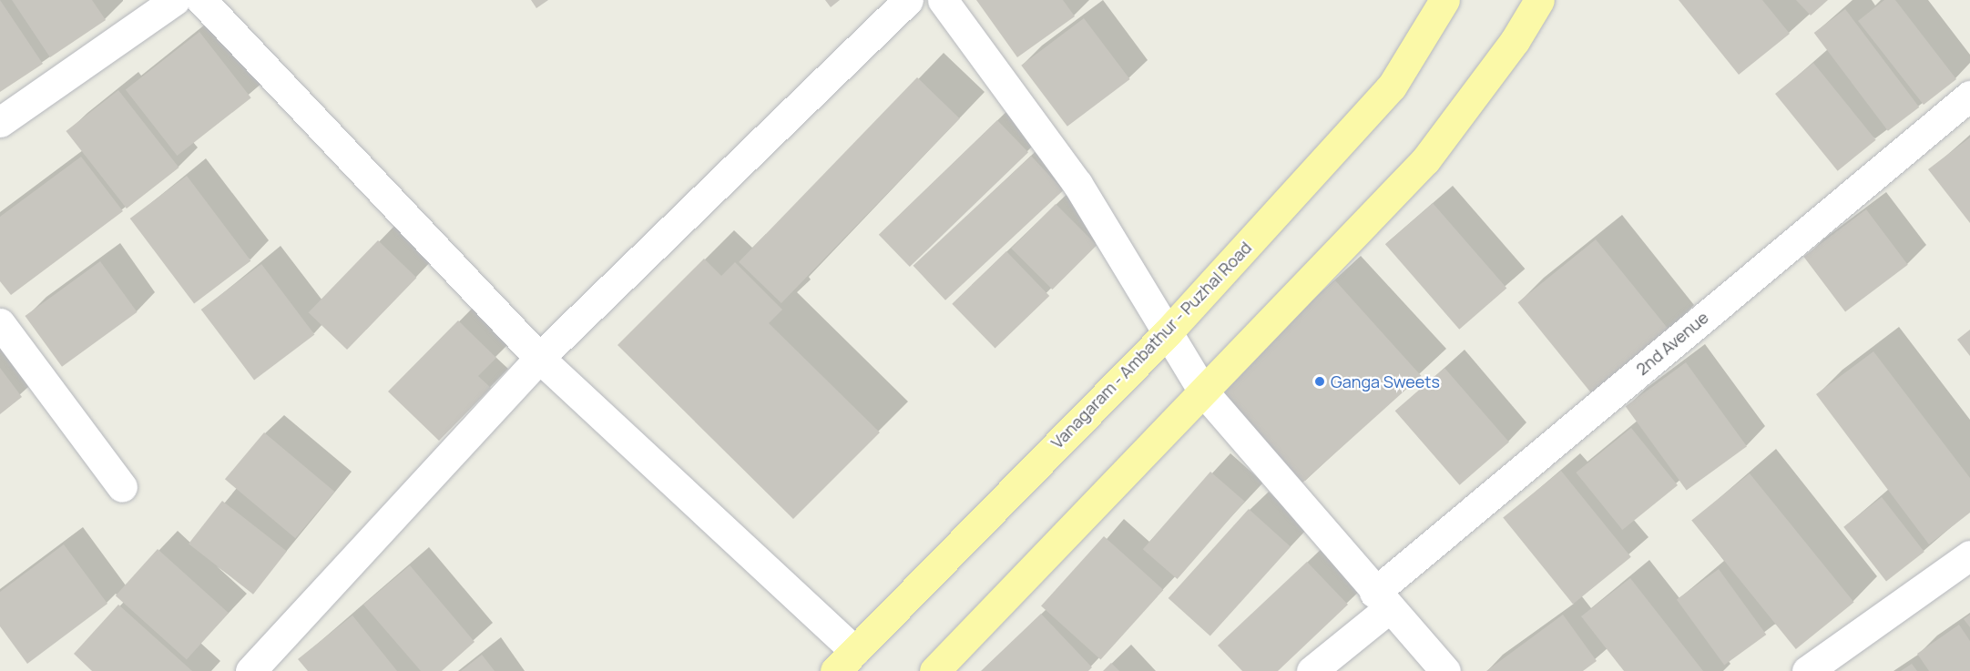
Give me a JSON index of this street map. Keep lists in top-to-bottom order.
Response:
{
  "streets": {
    "main road": ["Vanagaram - Ambathur - Puzhal Road"],
    "street": ["2nd Avenue"]
  },
  "places": ["Ganga Sweets"]
}
